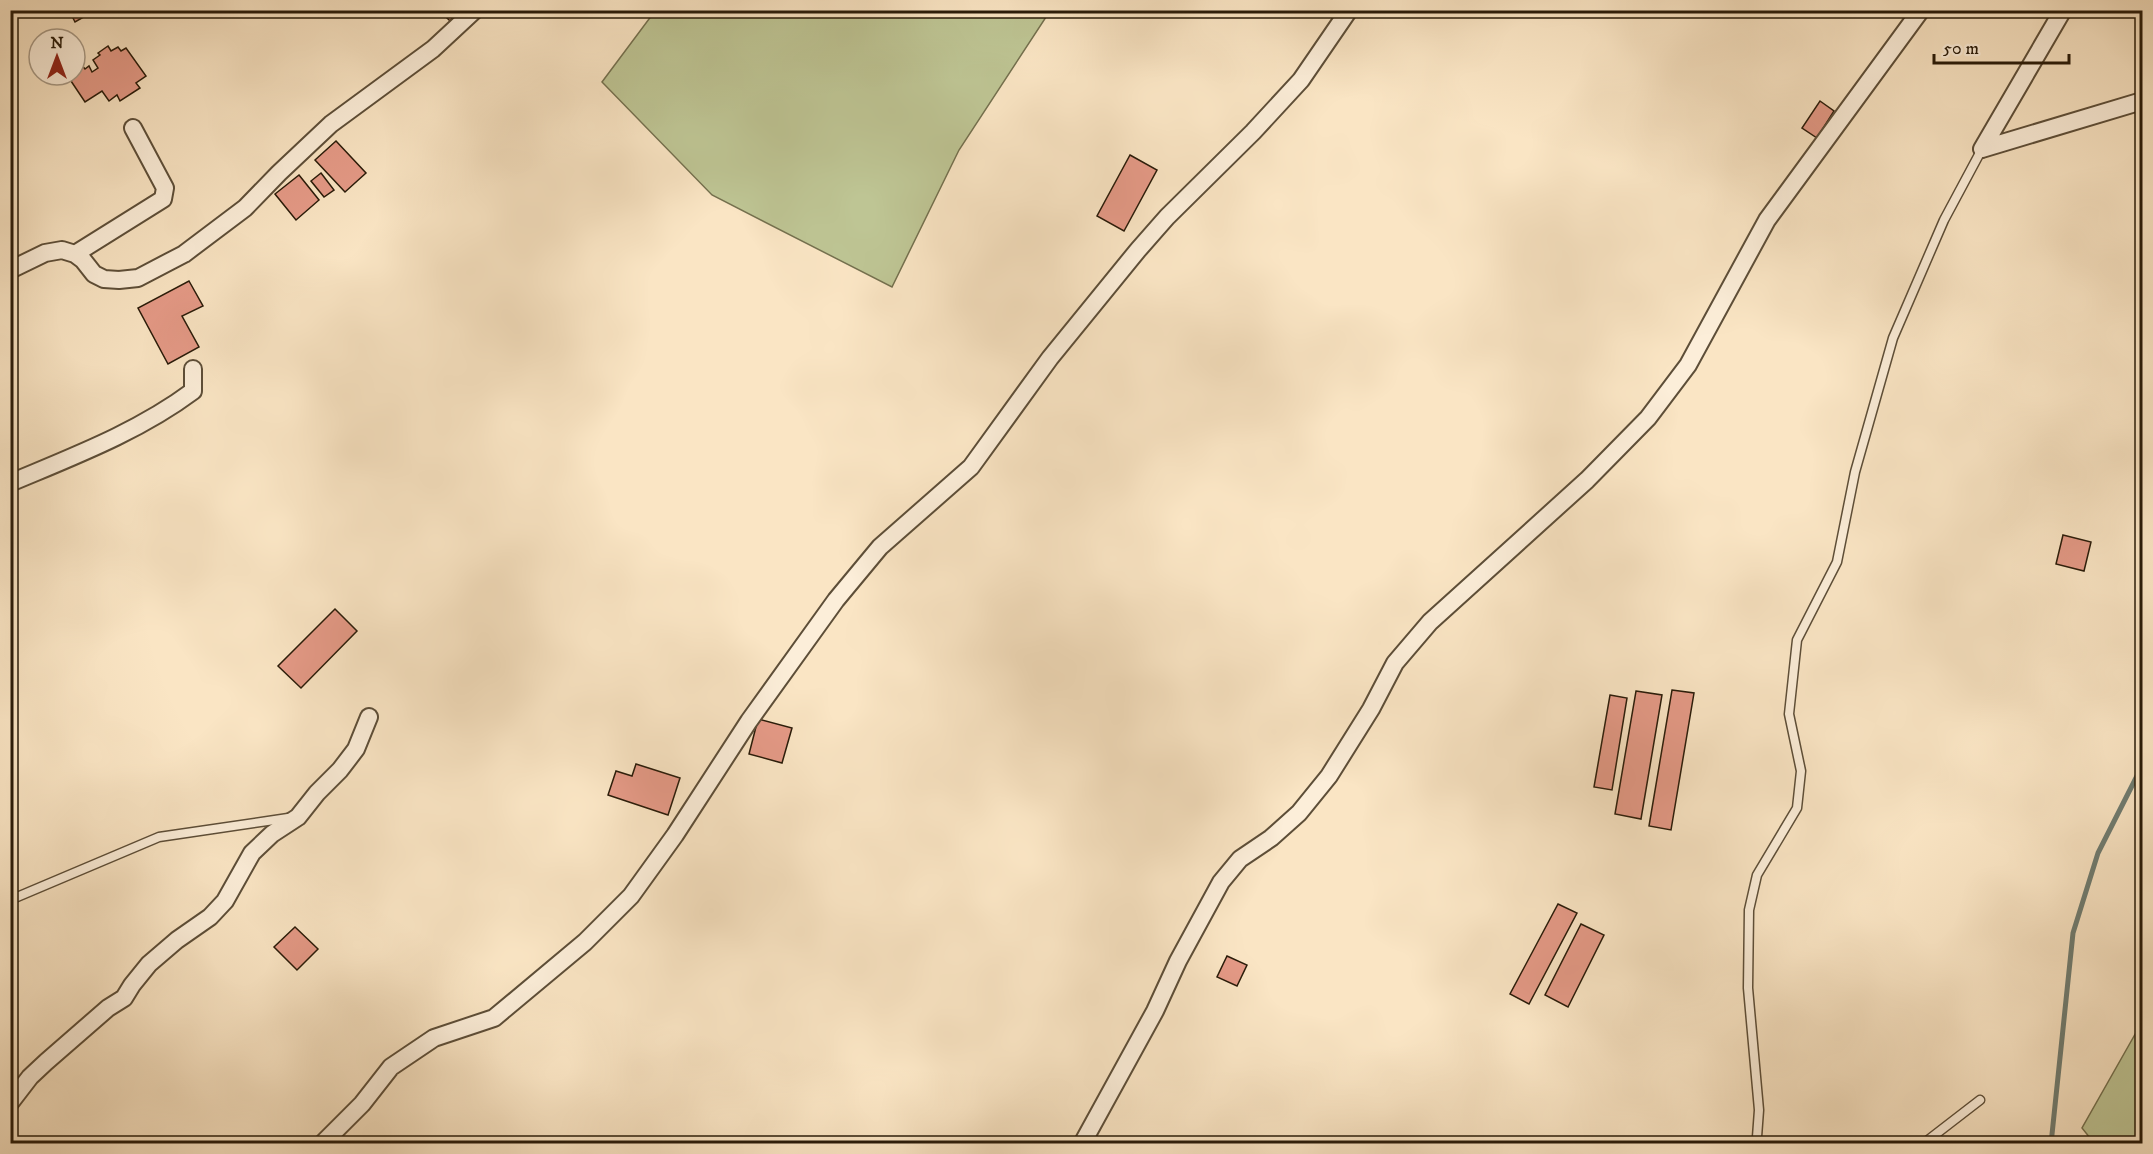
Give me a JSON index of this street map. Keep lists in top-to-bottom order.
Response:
{
  "scale_bar": "50 m",
  "north": "top"
}
